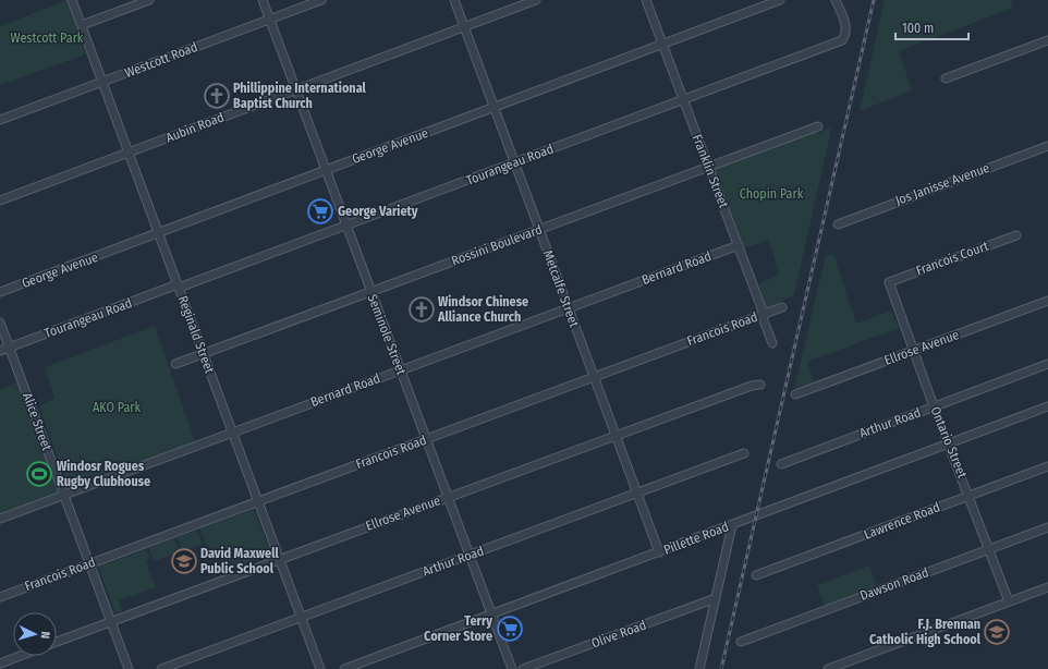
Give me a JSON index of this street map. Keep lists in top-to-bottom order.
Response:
{
  "streets": {
    "street": [
      "Westcott Road",
      "Aubin Road",
      "George Avenue",
      "Tourangeau Road",
      "Franklin Street",
      "Jos Janisse Avenue",
      "Rossini Boulevard",
      "Francois Court",
      "Bernard Road",
      "Metcalfe Street",
      "Francois Road",
      "Reginald Street",
      "Seminole Street",
      "Ellrose Avenue",
      "Alice Street",
      "Arthur Road",
      "Ontario Street",
      "Lawrence Road",
      "Pillette Road",
      "Dawson Road",
      "Olive Road"
    ]
  },
  "crossings": [
    ["Westcott Road", "Reginald Street"],
    ["Westcott Road", "Seminole Street"],
    ["Aubin Road", "Metcalfe Street"],
    ["Aubin Road", "Reginald Street"],
    ["Aubin Road", "Seminole Street"],
    ["George Avenue", "Franklin Street"],
    ["George Avenue", "Metcalfe Street"],
    ["George Avenue", "Reginald Street"],
    ["George Avenue", "Seminole Street"],
    ["Tourangeau Road", "Franklin Street"],
    ["Tourangeau Road", "Metcalfe Street"],
    ["Tourangeau Road", "Reginald Street"],
    ["Tourangeau Road", "Seminole Street"],
    ["Tourangeau Road", "Alice Street"],
    ["Franklin Street", "Rossini Boulevard"],
    ["Franklin Street", "Bernard Road"],
    ["Franklin Street", "Francois Road"],
    ["Rossini Boulevard", "Metcalfe Street"],
    ["Rossini Boulevard", "Reginald Street"],
    ["Rossini Boulevard", "Seminole Street"],
    ["Francois Court", "Ontario Street"],
    ["Bernard Road", "Metcalfe Street"],
    ["Bernard Road", "Reginald Street"],
    ["Bernard Road", "Seminole Street"],
    ["Bernard Road", "Alice Street"],
    ["Metcalfe Street", "Francois Road"],
    ["Metcalfe Street", "Ellrose Avenue"],
    ["Metcalfe Street", "Arthur Road"],
    ["Metcalfe Street", "Pillette Road"],
    ["Francois Road", "Reginald Street"],
    ["Francois Road", "Seminole Street"],
    ["Francois Road", "Alice Street"],
    ["Reginald Street", "Ellrose Avenue"],
    ["Reginald Street", "Arthur Road"],
    ["Seminole Street", "Ellrose Avenue"],
    ["Seminole Street", "Arthur Road"],
    ["Seminole Street", "Pillette Road"],
    ["Ellrose Avenue", "Alice Street"],
    ["Ellrose Avenue", "Ontario Street"],
    ["Arthur Road", "Ontario Street"],
    ["Ontario Street", "Lawrence Road"],
    ["Ontario Street", "Pillette Road"],
    ["Ontario Street", "Dawson Road"]
  ],
  "parks": ["Westcott Park", "Chopin Park", "AKO Park"],
  "places": {
    "church": ["Phillippine International Baptist Church", "Windsor Chinese Alliance Church"],
    "supermarket": ["George Variety", "Terry Corner Store"],
    "sports": ["Windosr Rogues Rugby Clubhouse"],
    "school or university": ["David Maxwell Public School", "F.J. Brennan Catholic High School"]
  },
  "scale_bar": "100 m",
  "north": "right"
}
